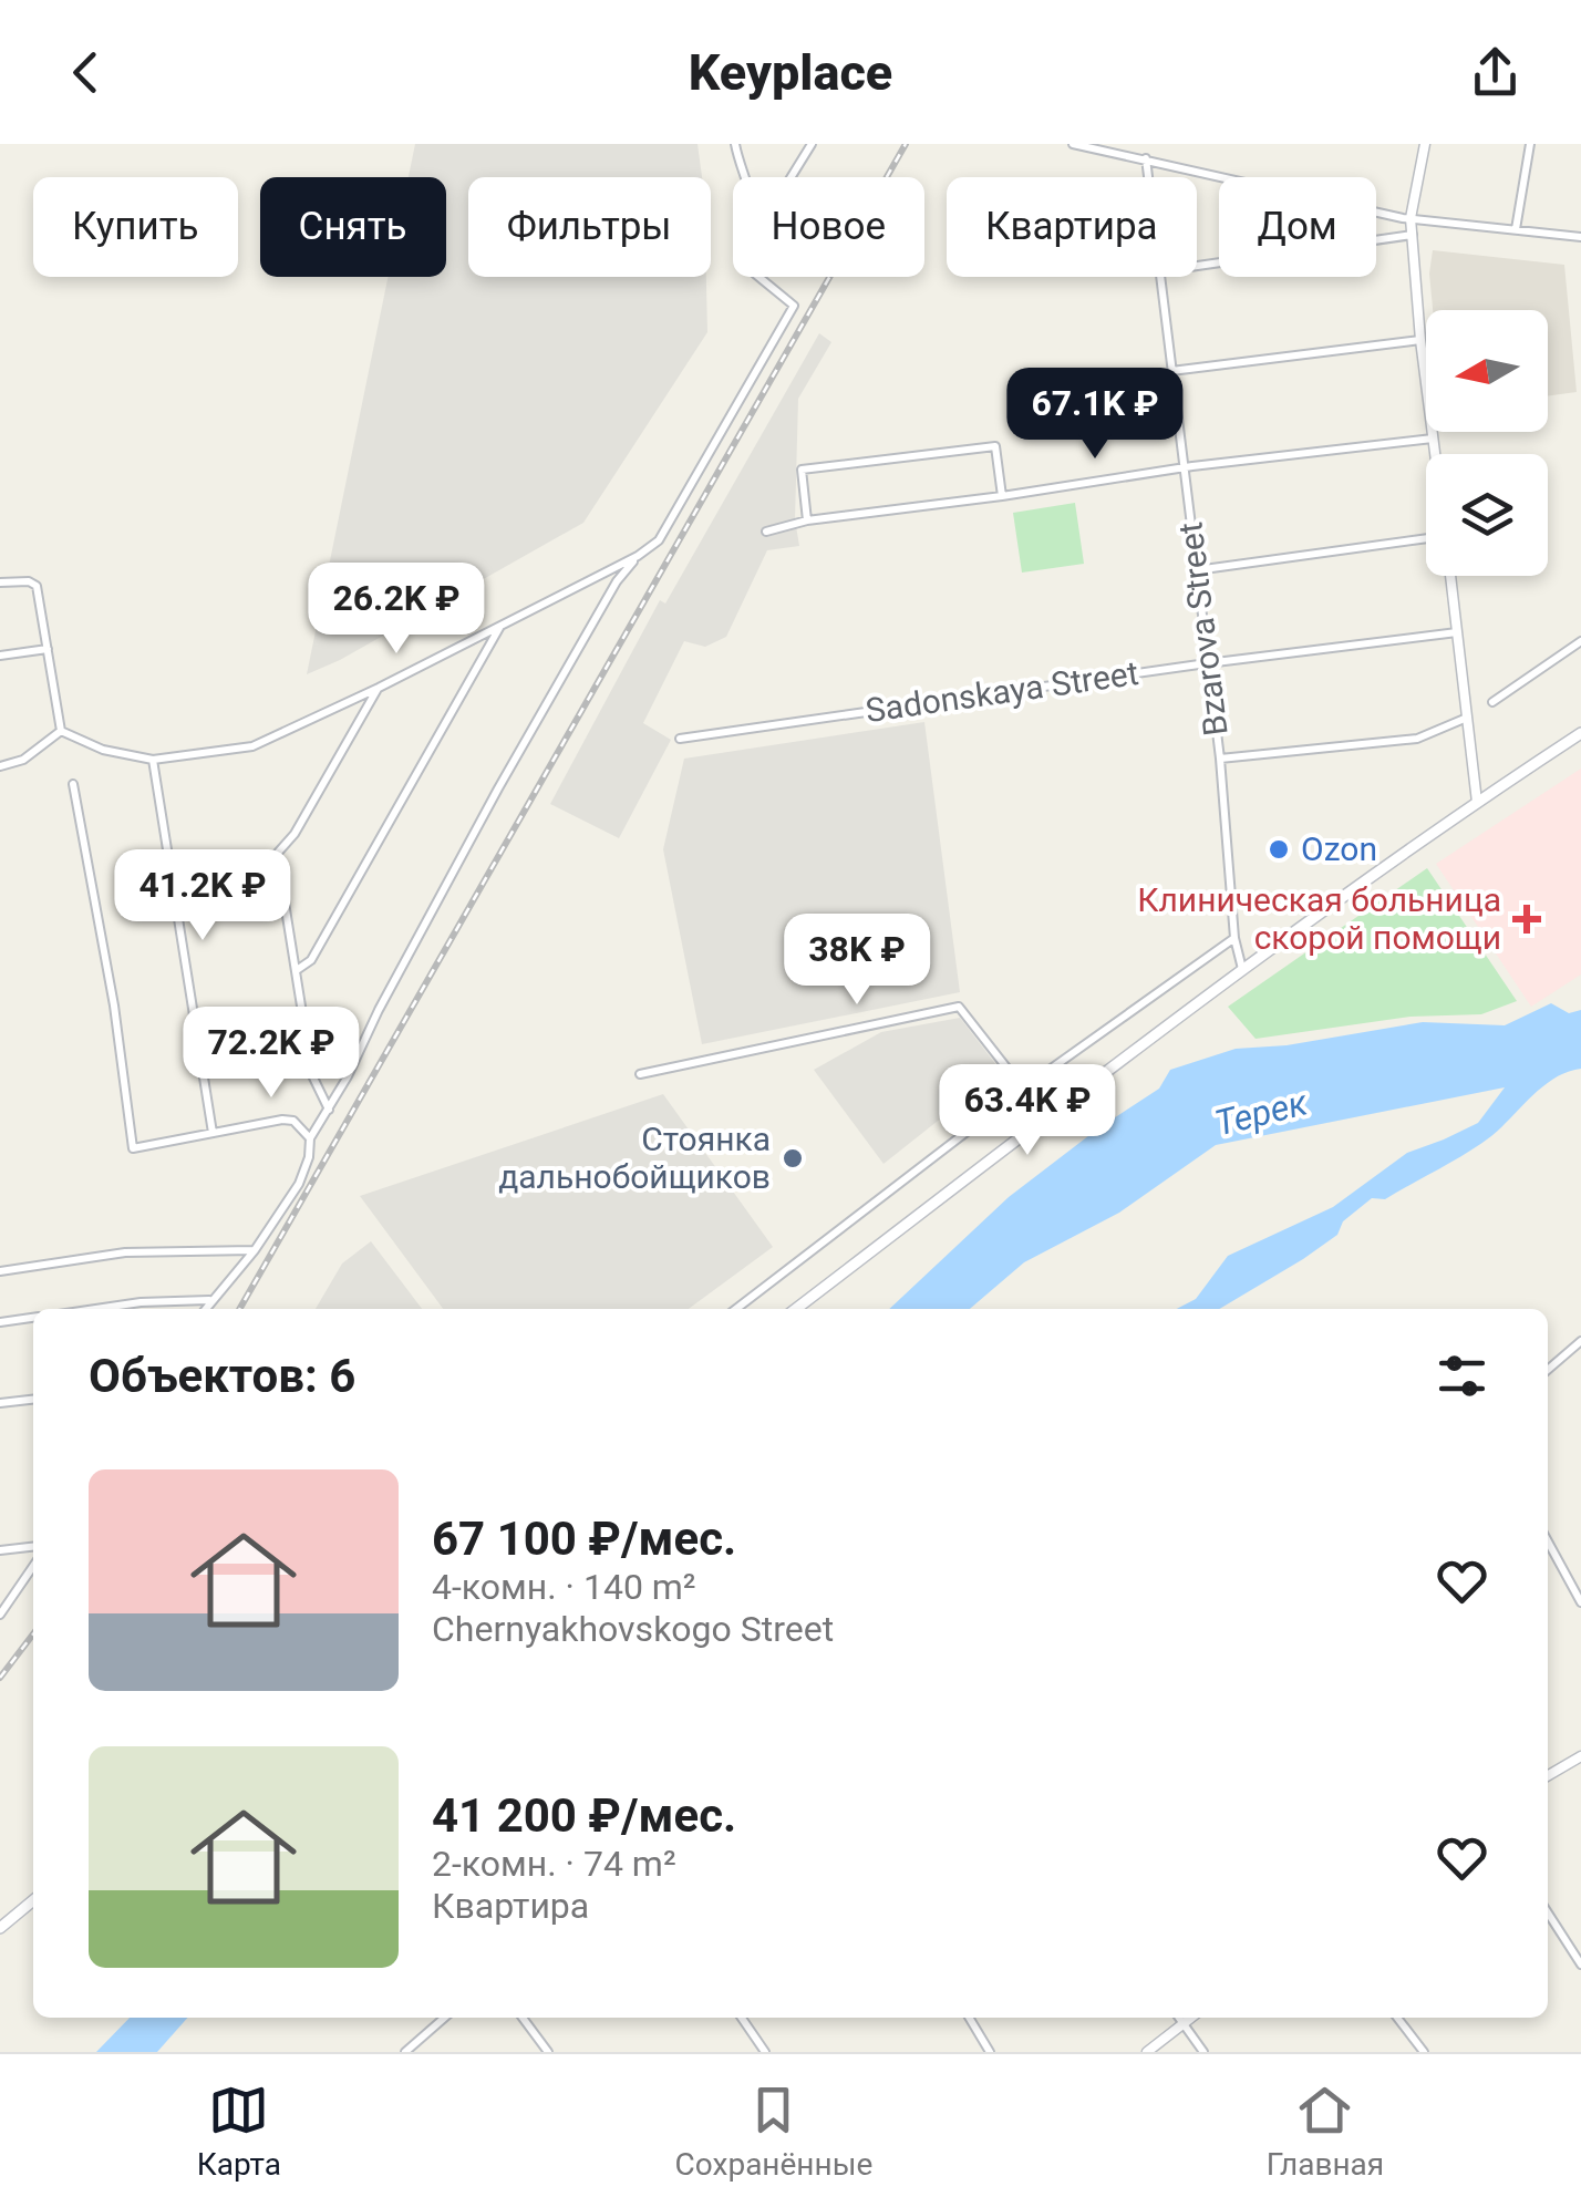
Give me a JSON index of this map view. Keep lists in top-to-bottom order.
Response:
{
  "streets": {
    "street": ["Bzarova Street", "Sadonskaya Street"]
  },
  "crossings": [
    ["Bzarova Street", "Sadonskaya Street"]
  ],
  "water": ["Терек"],
  "places": {
    "other": ["Ozon", "Стоянка дальнобойщиков"],
    "health": ["Клиническая больница скорой помощи"]
  },
  "north": "left",
  "page": {
    "header": "Keyplace",
    "chip": [
      "Купить",
      "Снять",
      "Фильтры",
      "Новое",
      "Квартира",
      "Дом"
    ],
    "price": [
      "67.1K ₽",
      "26.2K ₽",
      "41.2K ₽",
      "38K ₽",
      "72.2K ₽",
      "63.4K ₽"
    ],
    "heading": "Объектов: 6",
    "list": [
      {
        "name": "67 100 ₽/мес.",
        "note": "4-комн. · 140 m² · Chernyakhovskogo Street"
      },
      {
        "name": "41 200 ₽/мес.",
        "note": "2-комн. · 74 m² · Квартира"
      }
    ],
    "tabs": ["Карта", "Сохранённые", "Главная"]
  }
}
